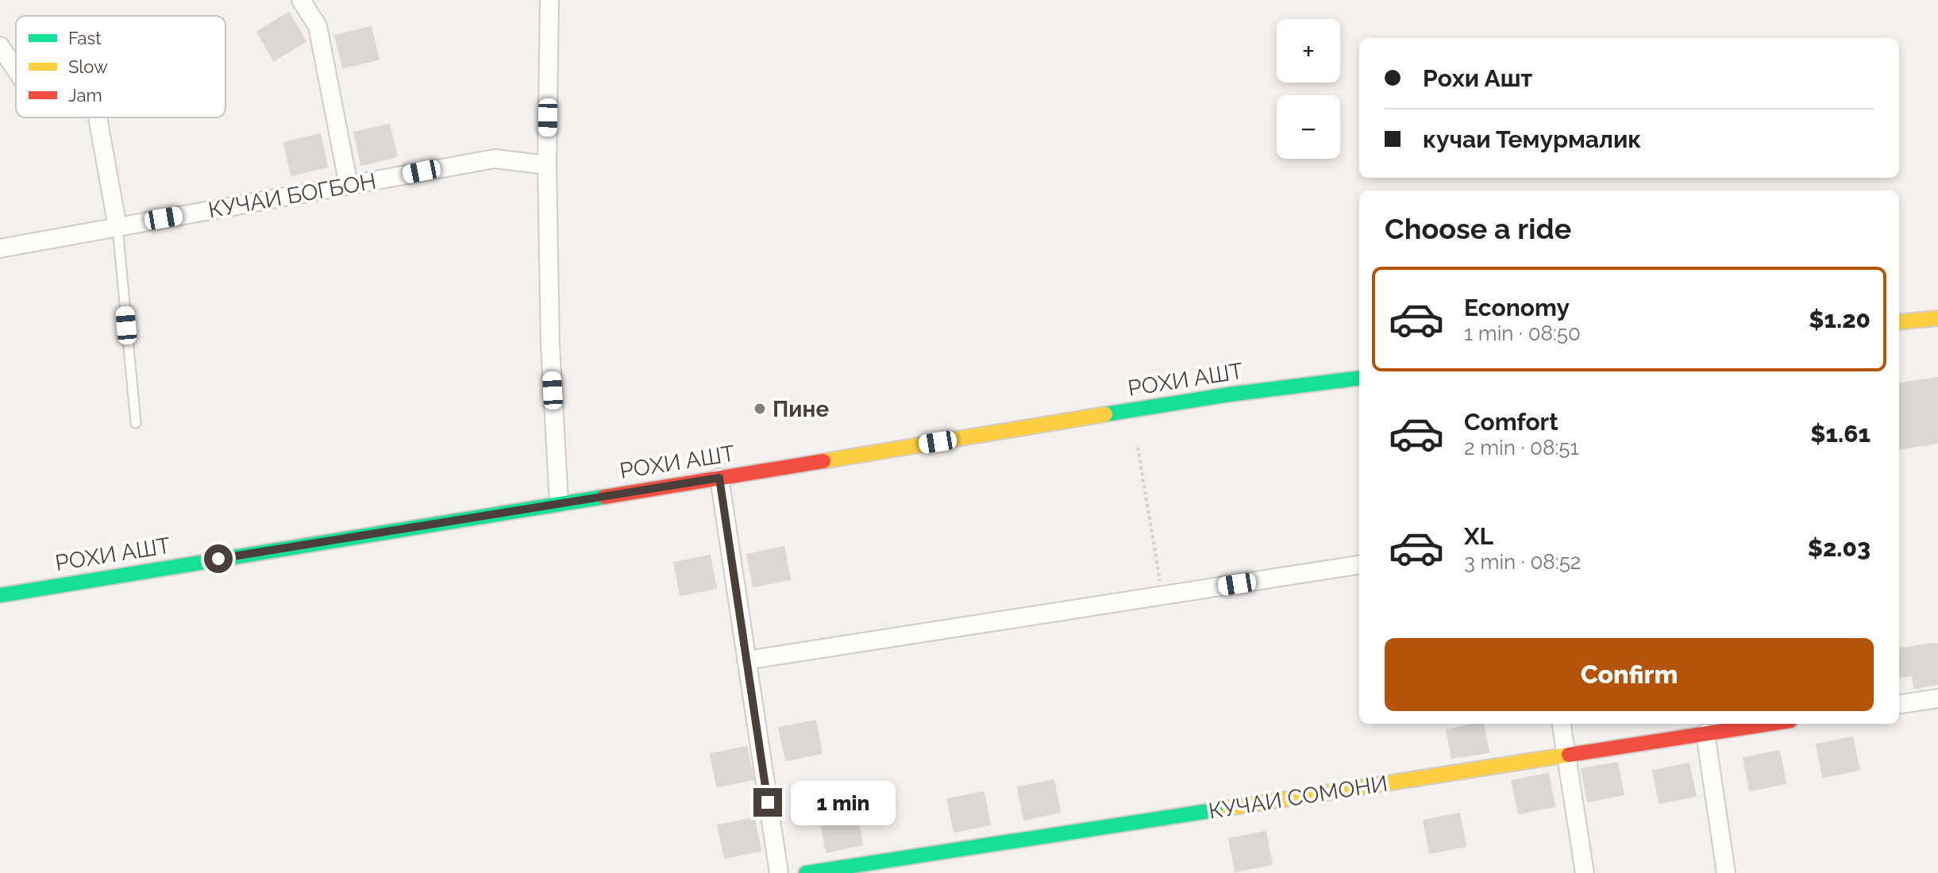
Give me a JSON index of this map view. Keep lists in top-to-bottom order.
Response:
{
  "streets": {
    "main road": ["РОХИ АШТ", "КУЧАИ СОМОНИ"],
    "street": ["КУЧАИ БОГБОН"]
  },
  "places": ["Пине"],
  "legend": ["Fast", "Slow", "Jam"],
  "page": {
    "map_buttons": ["+", "−"],
    "banner": ["Рохи Ашт", "кучаи Темурмалик"],
    "heading": "Choose a ride",
    "list": [
      {
        "name": "Economy",
        "note": "1 min · 08:50",
        "value": "$1.20"
      },
      {
        "name": "Comfort",
        "note": "2 min · 08:51",
        "value": "$1.61"
      },
      {
        "name": "XL",
        "note": "3 min · 08:52",
        "value": "$2.03"
      }
    ],
    "buttons": "Confirm",
    "bubble": "1 min"
  }
}
